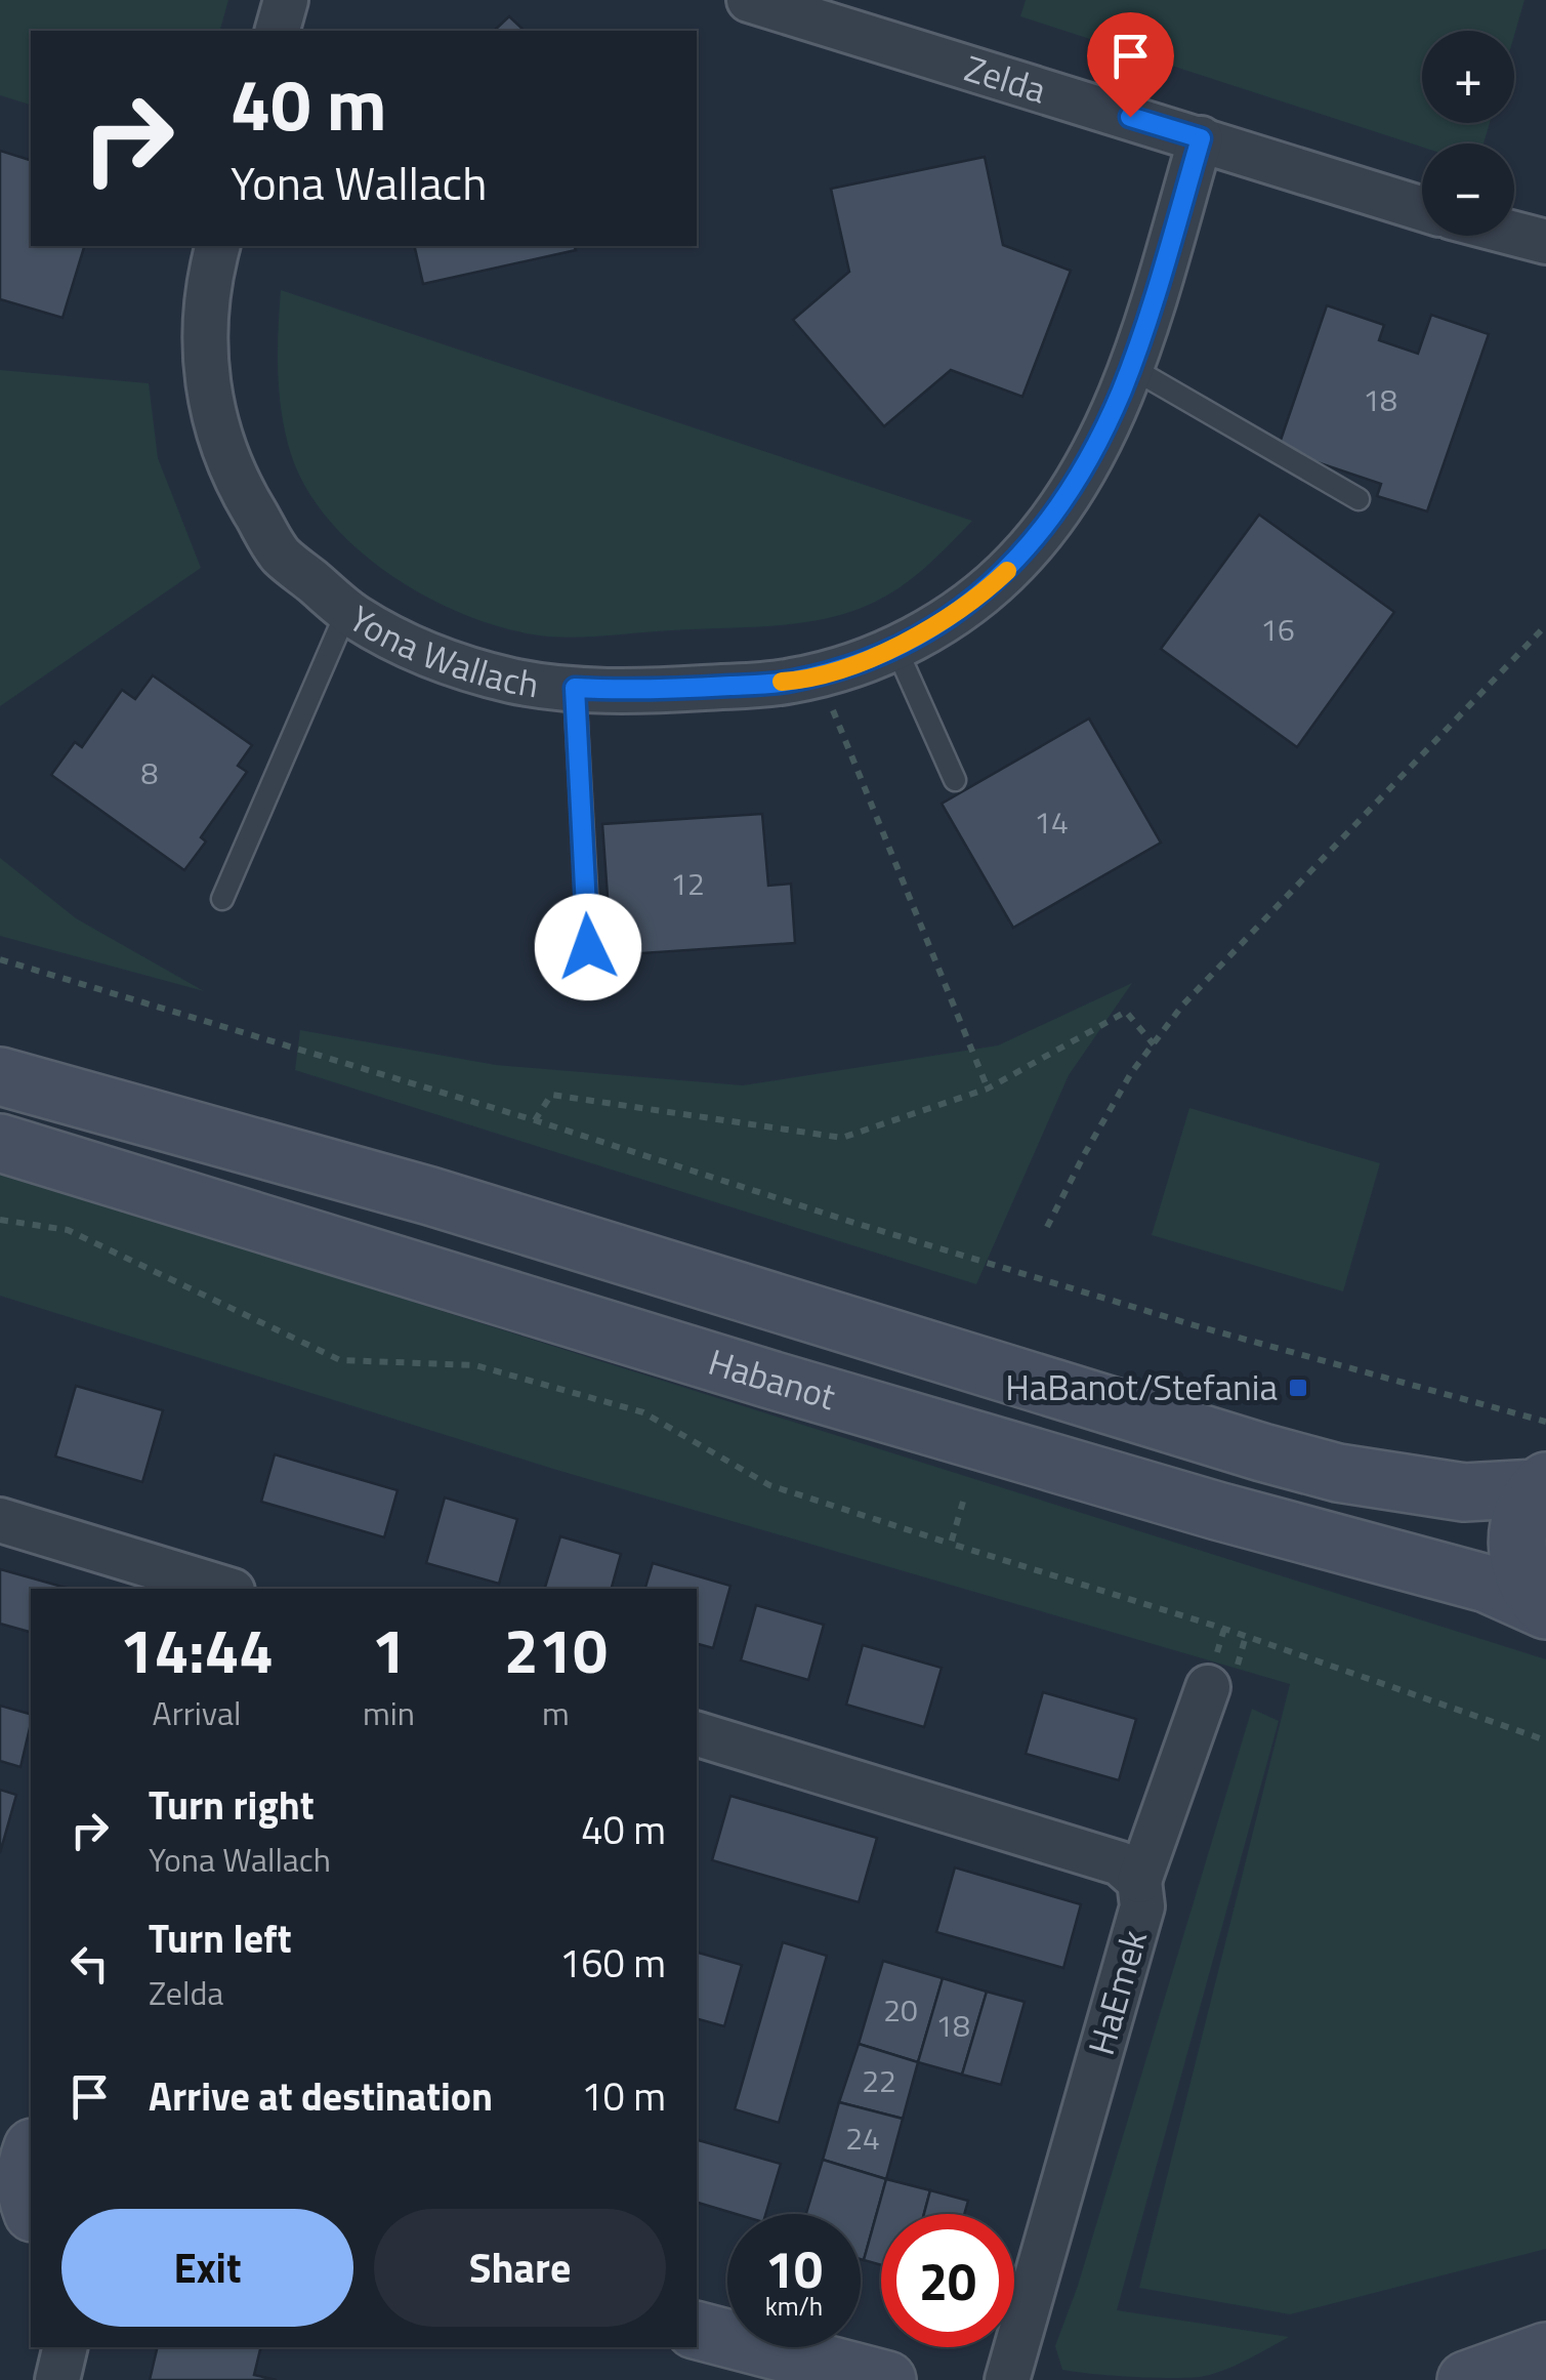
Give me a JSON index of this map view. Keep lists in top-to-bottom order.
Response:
{
  "streets": {
    "street": [
      "Zelda",
      "Yona Wallach",
      "Habanot",
      "HaEmek"
    ]
  },
  "crossings": [
    ["Zelda", "Yona Wallach"]
  ],
  "places": {
    "transit": ["HaBanot/Stefania"]
  },
  "house_numbers": [
    "18",
    "16",
    "8",
    "14",
    "12",
    "20",
    "18",
    "22",
    "24"
  ],
  "page": {
    "map_buttons": ["+", "−"],
    "turn": ["40 m", "Yona Wallach"],
    "eta": [
      "14:44",
      "Arrival",
      "1",
      "min",
      "210",
      "m"
    ],
    "list": [
      {
        "name": "Turn right",
        "note": "Yona Wallach",
        "value": "40 m"
      },
      {
        "name": "Turn left",
        "note": "Zelda",
        "value": "160 m"
      },
      {
        "name": "Arrive at destination",
        "value": "10 m"
      }
    ],
    "buttons": ["Exit", "Share"],
    "speed": "10 km/h",
    "limit": "20"
  }
}
